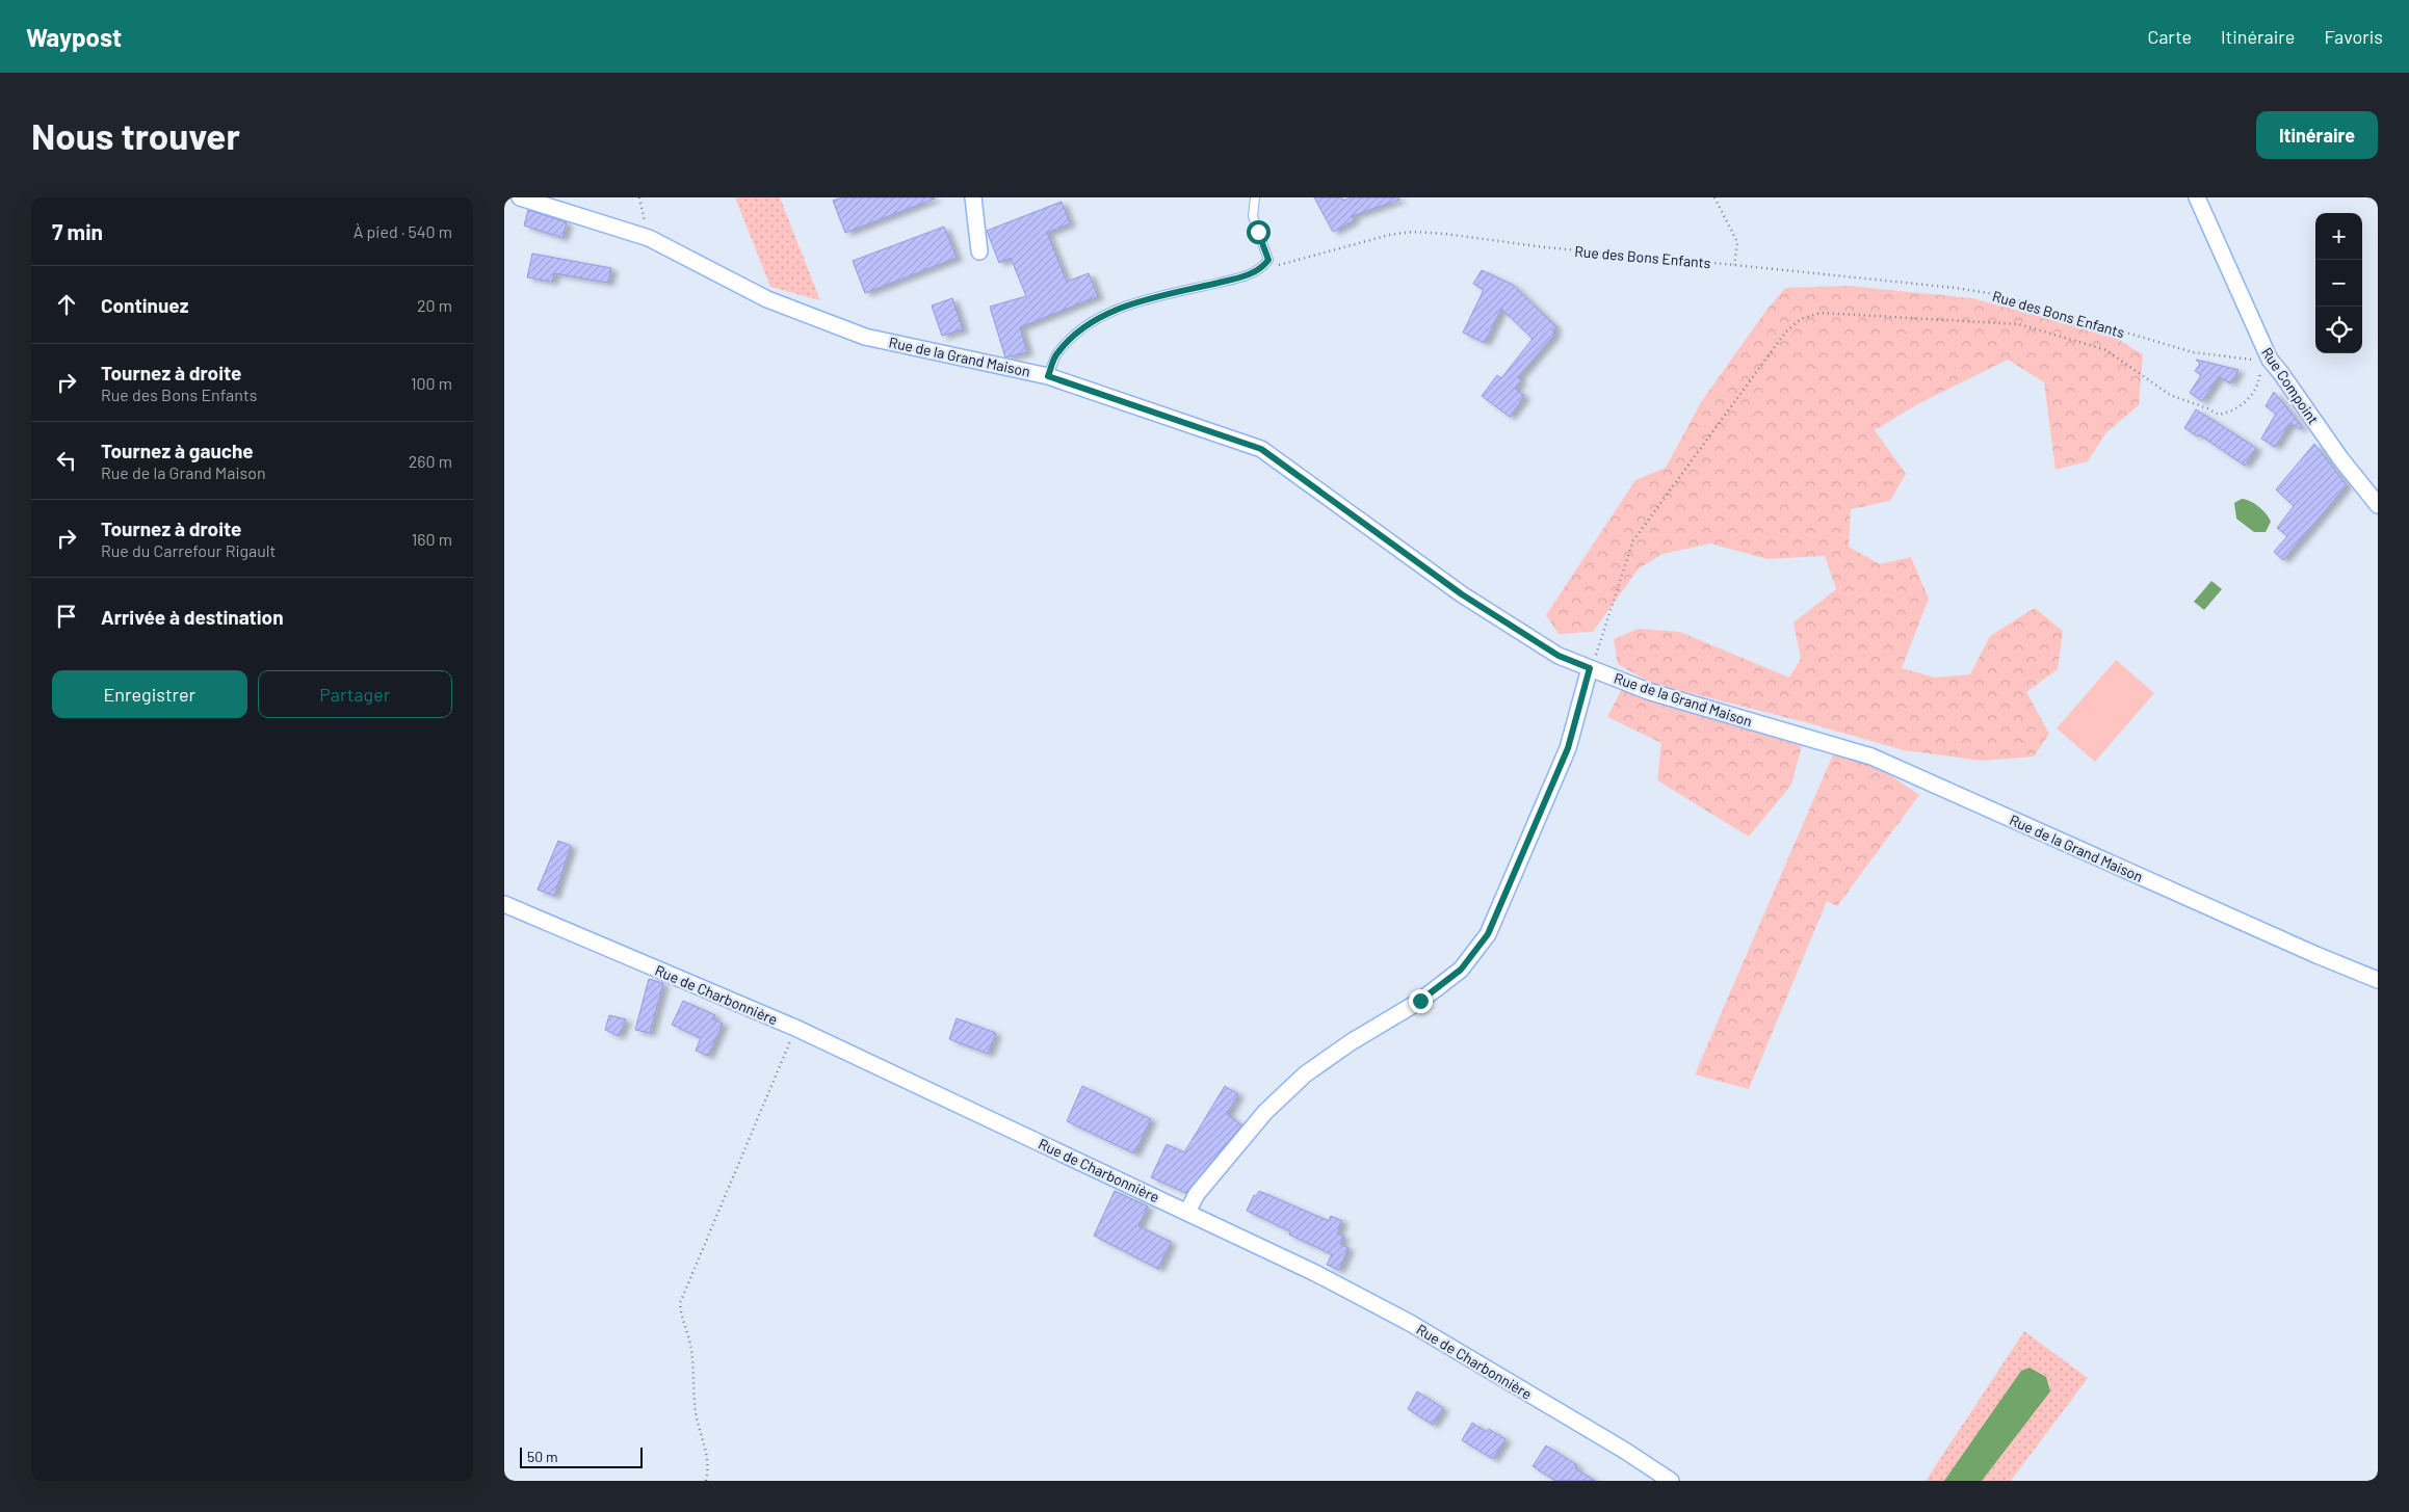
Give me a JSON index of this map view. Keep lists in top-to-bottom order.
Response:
{
  "streets": {
    "street": ["Rue de la Grand Maison", "Rue Compoint", "Rue de Charbonnière"],
    "path": ["Rue des Bons Enfants"]
  },
  "crossings": [
    ["Rue des Bons Enfants", "Rue Compoint"]
  ],
  "scale_bar": "50 m",
  "page": {
    "header": "Waypost",
    "nav": ["Carte", "Itinéraire", "Favoris"],
    "buttons": [
      "Itinéraire",
      ["Enregistrer", "Partager"]
    ],
    "title": "Nous trouver",
    "heading": ["7 min", "À pied · 540 m"],
    "map_buttons": ["+", "−"],
    "list": [
      ["Continuez", "20 m"],
      ["Tournez à droite", "Rue des Bons Enfants", "100 m"],
      ["Tournez à gauche", "Rue de la Grand Maison", "260 m"],
      ["Tournez à droite", "Rue du Carrefour Rigault", "160 m"],
      "Arrivée à destination"
    ],
    "scale": "50 m"
  }
}
